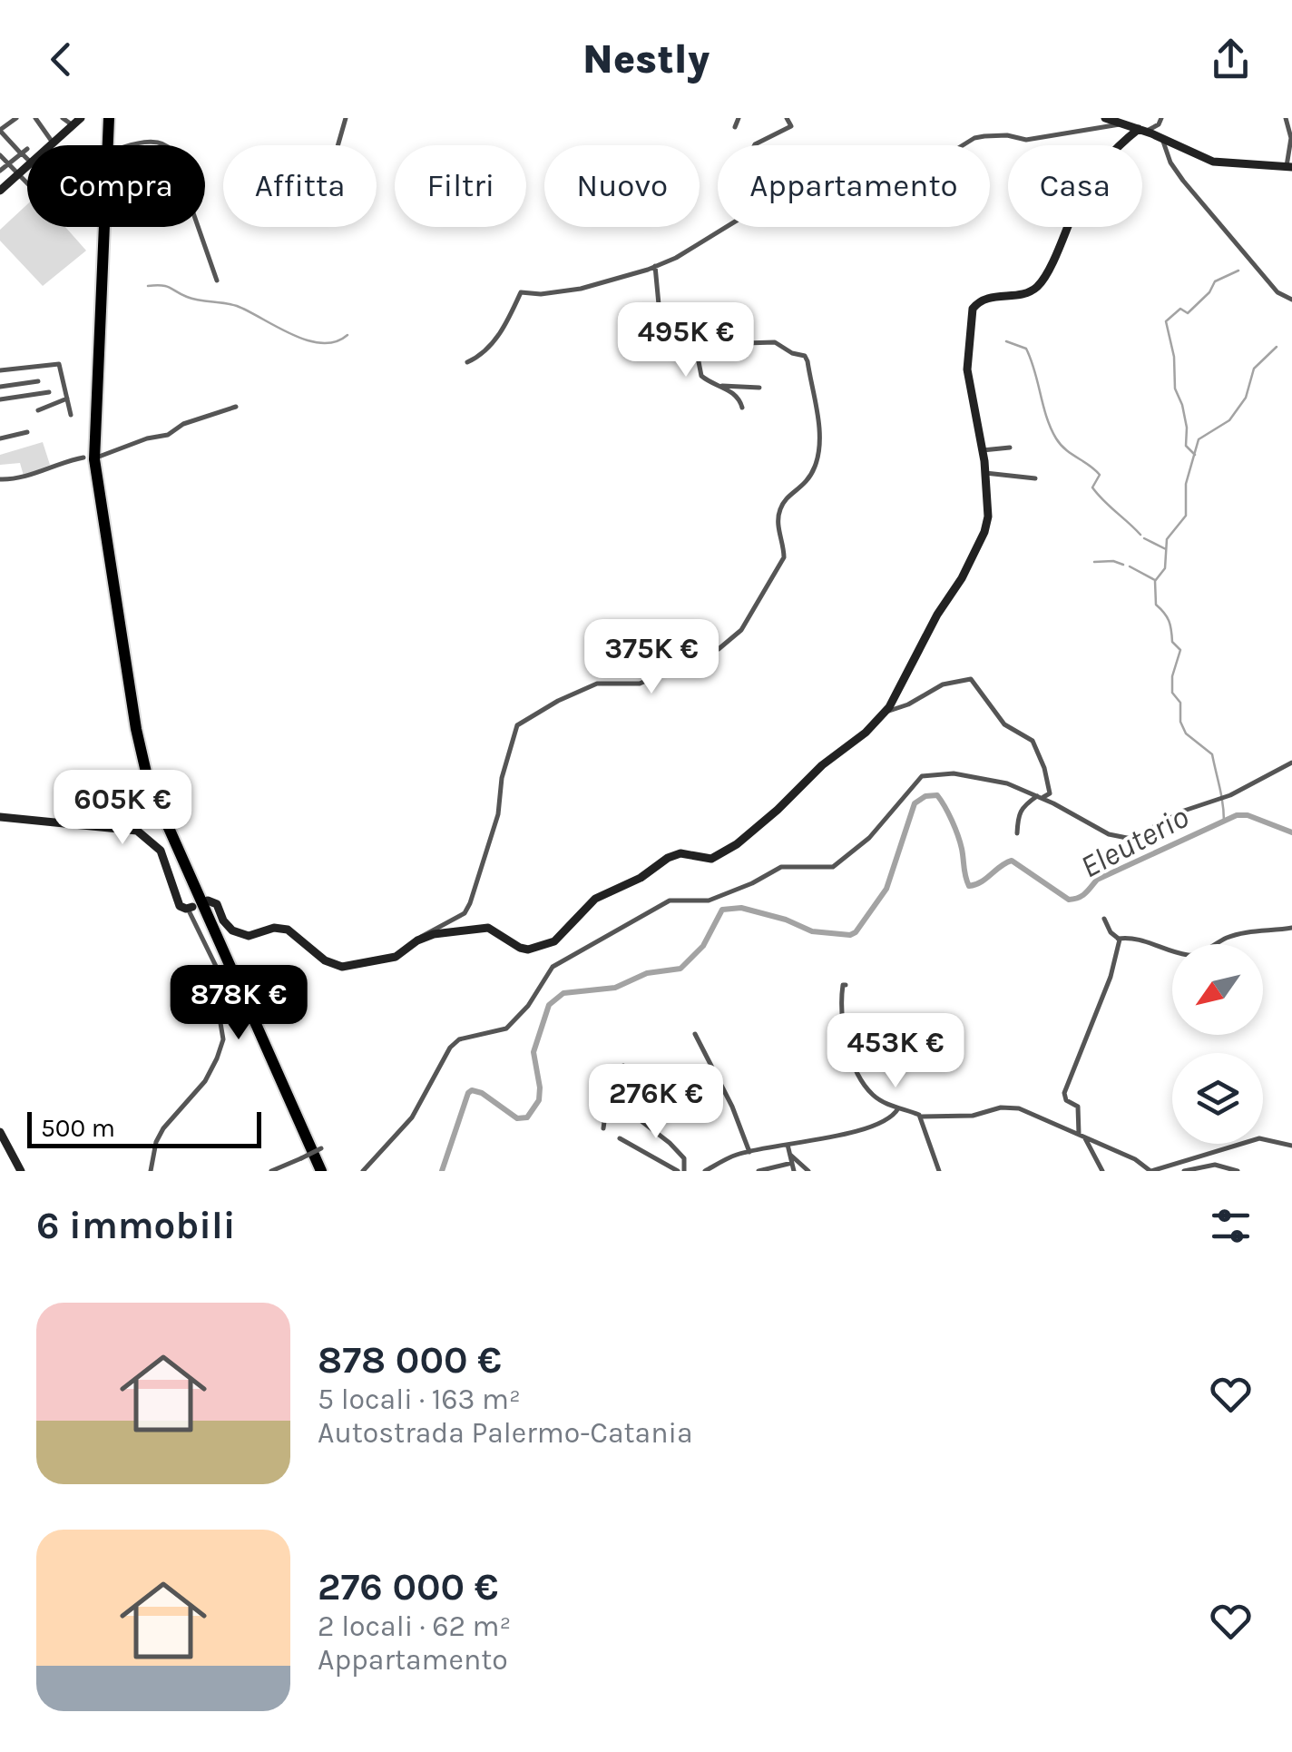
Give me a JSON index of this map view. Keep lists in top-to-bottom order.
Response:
{
  "water": ["Eleuterio"],
  "scale_bar": "500 m",
  "north": "bottom left",
  "page": {
    "header": "Nestly",
    "chip": [
      "Compra",
      "Affitta",
      "Filtri",
      "Nuovo",
      "Appartamento",
      "Casa"
    ],
    "price": [
      "495K €",
      "375K €",
      "605K €",
      "878K €",
      "453K €",
      "276K €"
    ],
    "scale": "500 m",
    "heading": "6 immobili",
    "list": [
      {
        "name": "878 000 €",
        "note": "5 locali · 163 m² · Autostrada Palermo-Catania"
      },
      {
        "name": "276 000 €",
        "note": "2 locali · 62 m² · Appartamento"
      }
    ]
  }
}
